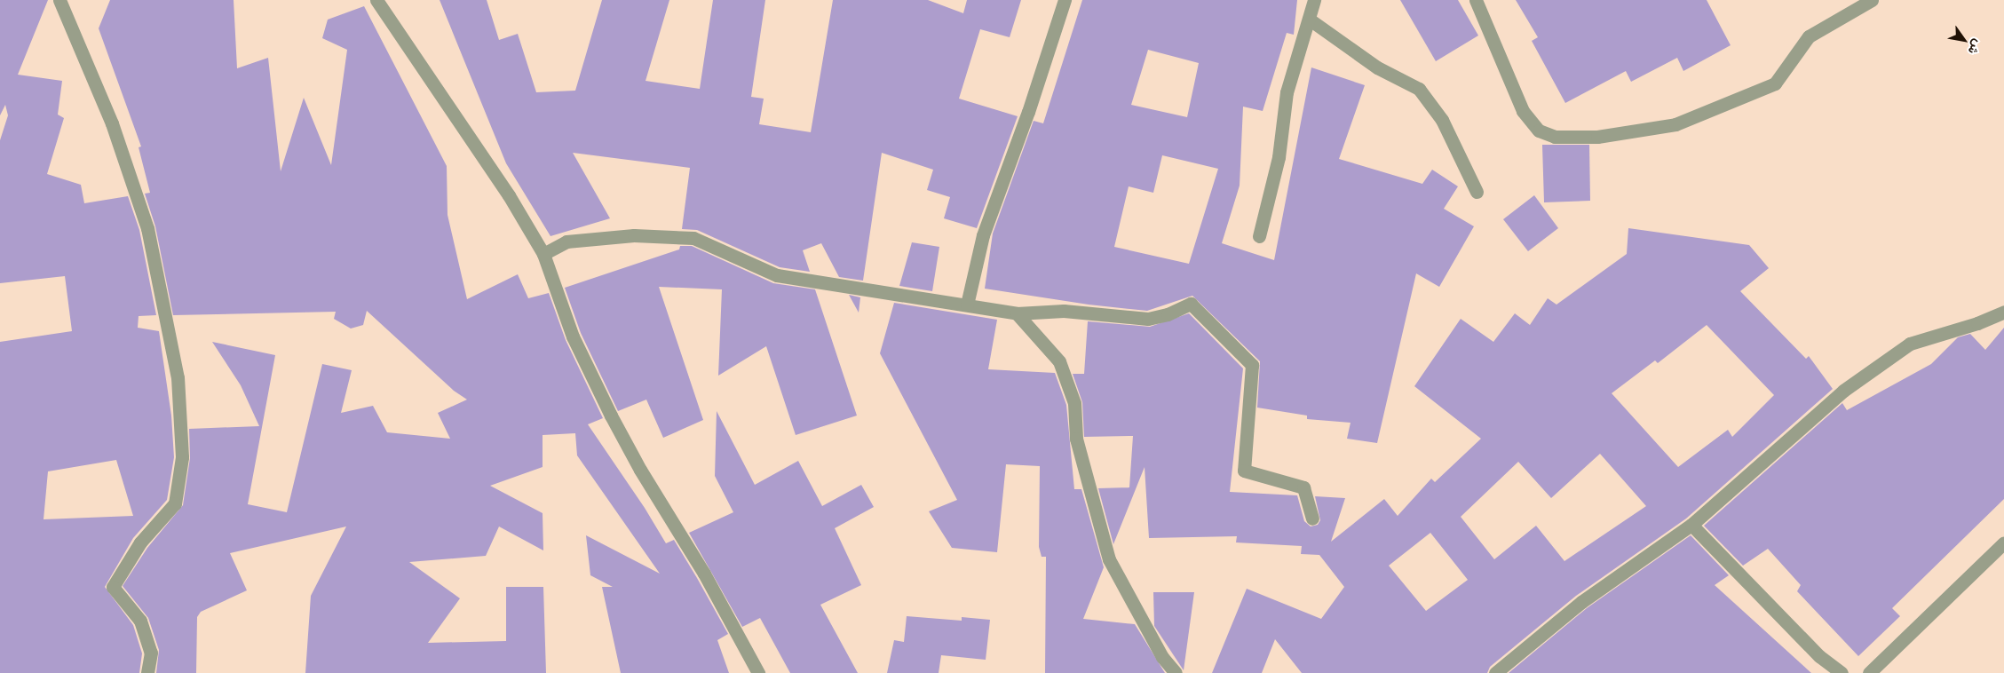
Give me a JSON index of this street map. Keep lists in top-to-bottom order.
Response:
{
  "north": "bottom right"
}
